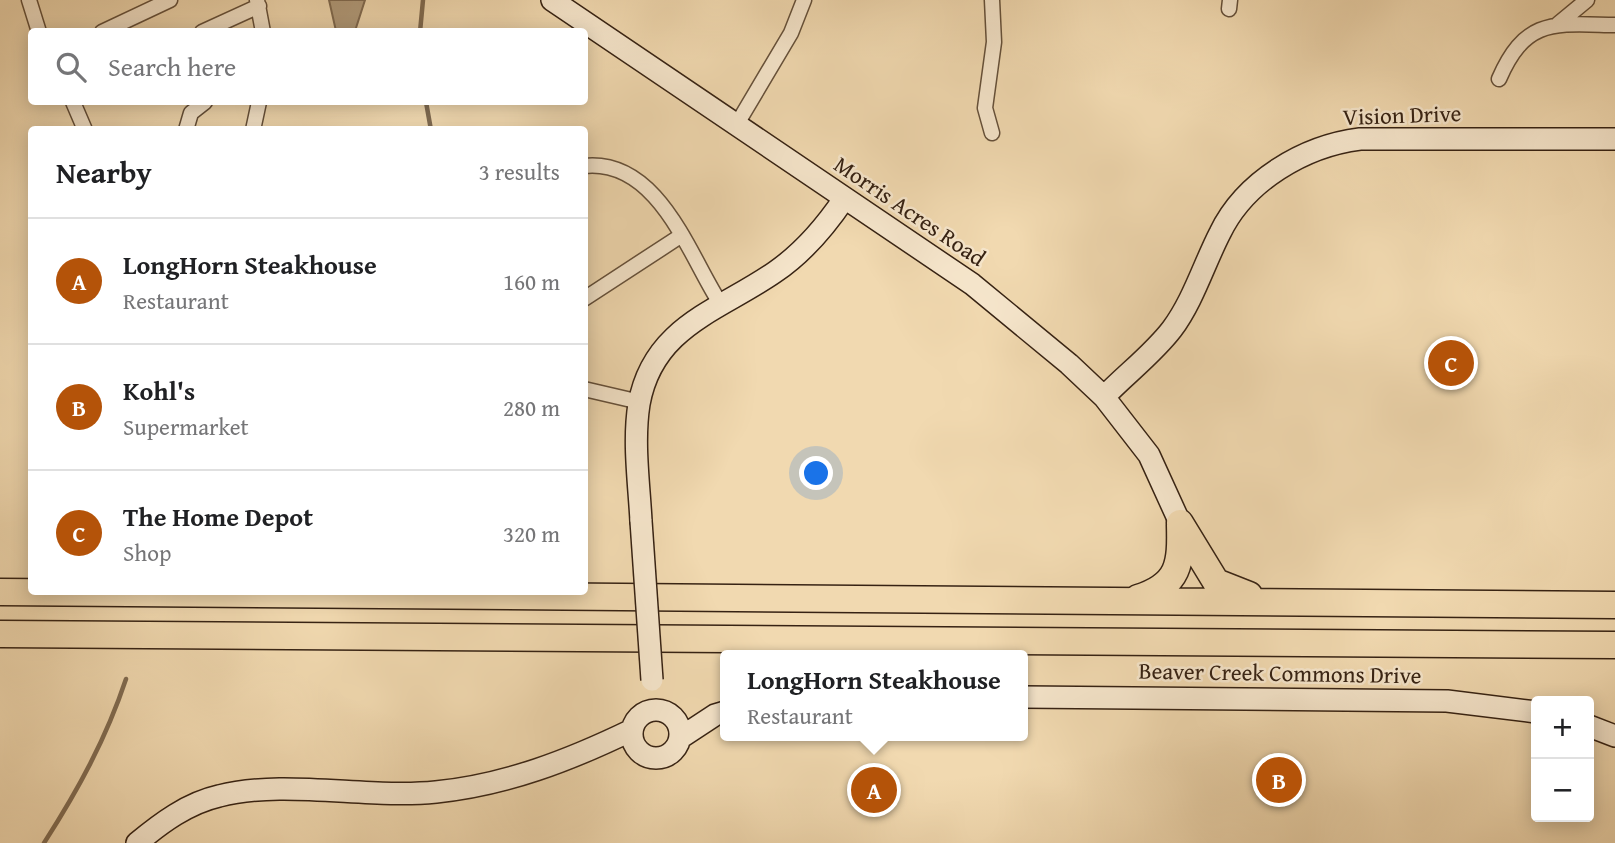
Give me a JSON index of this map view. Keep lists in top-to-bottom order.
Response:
{
  "streets": {
    "street": ["Vision Drive", "Morris Acres Road", "Beaver Creek Commons Drive"]
  },
  "crossings": [
    ["Vision Drive", "Morris Acres Road"]
  ],
  "page": {
    "search": "Search here",
    "heading": ["Nearby", "3 results"],
    "list": [
      {
        "mark": "A",
        "name": "LongHorn Steakhouse",
        "note": "Restaurant",
        "value": "160 m"
      },
      {
        "mark": "B",
        "name": "Kohl's",
        "note": "Supermarket",
        "value": "280 m"
      },
      {
        "mark": "C",
        "name": "The Home Depot",
        "note": "Shop",
        "value": "320 m"
      }
    ],
    "pins": ["C", "B", "A"],
    "popup": ["LongHorn Steakhouse", "Restaurant"],
    "map_buttons": ["+", "−"]
  }
}
